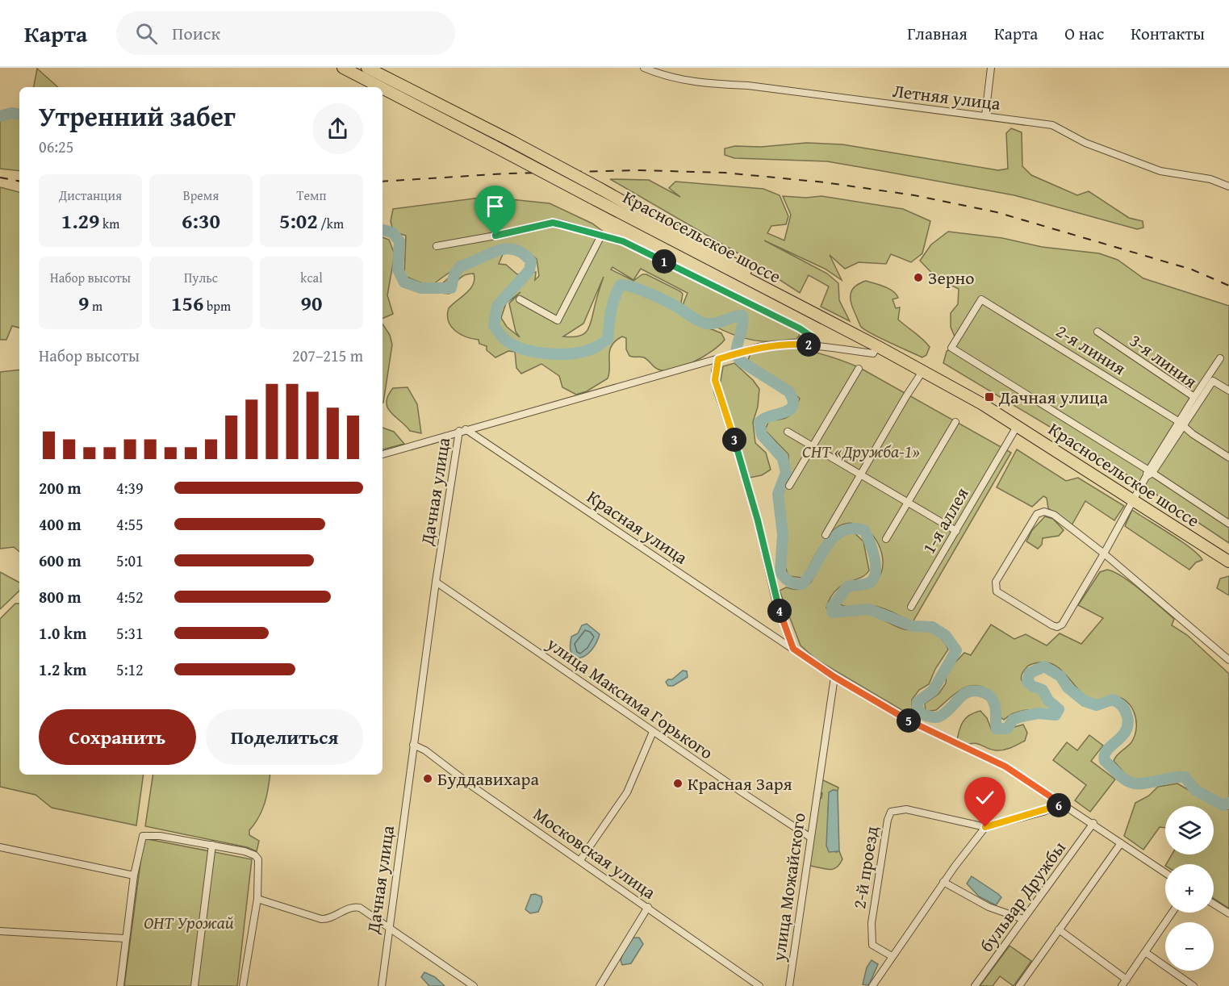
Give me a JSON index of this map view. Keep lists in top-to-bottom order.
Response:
{
  "streets": {
    "highway": ["Красносельское шоссе"],
    "street": [
      "Летняя улица",
      "2-я линия",
      "3-я линия",
      "Дачная улица",
      "1-я аллея",
      "Красная улица",
      "улица Максима Горького",
      "Московская улица",
      "2-й проезд",
      "улица Можайского",
      "бульвар Дружбы"
    ]
  },
  "crossings": [
    ["Красносельское шоссе", "Дачная улица"],
    ["Красносельское шоссе", "1-я аллея"],
    ["2-я линия", "3-я линия"],
    ["Дачная улица", "Красная улица"],
    ["Дачная улица", "улица Максима Горького"],
    ["Дачная улица", "Московская улица"],
    ["Красная улица", "2-й проезд"],
    ["Красная улица", "улица Можайского"],
    ["Красная улица", "бульвар Дружбы"],
    ["улица Максима Горького", "улица Можайского"]
  ],
  "parks": ["СНТ «Дружба-1»", "ОНТ Урожай"],
  "places": {
    "other": ["Зерно", "Буддавихара", "Красная Заря"],
    "transit": ["Дачная улица"]
  },
  "page": {
    "header": "Карта",
    "search": "Поиск",
    "nav": [
      "Главная",
      "Карта",
      "О нас",
      "Контакты"
    ],
    "heading": ["Утренний забег", "06:25"],
    "stats": [
      ["Дистанция", "1.29 km"],
      ["Время", "6:30"],
      ["Темп", "5:02 /km"],
      ["Набор высоты", "9 m"],
      ["Пульс", "156 bpm"],
      ["kcal", "90"]
    ],
    "pins": [
      "1",
      "2",
      "3",
      "4",
      "5",
      "6"
    ],
    "chart": ["Набор высоты", "207–215 m"],
    "list": [
      {
        "name": "200 m",
        "note": "4:39"
      },
      {
        "name": "400 m",
        "note": "4:55"
      },
      {
        "name": "600 m",
        "note": "5:01"
      },
      {
        "name": "800 m",
        "note": "4:52"
      },
      {
        "name": "1.0 km",
        "note": "5:31"
      },
      {
        "name": "1.2 km",
        "note": "5:12"
      }
    ],
    "buttons": ["Сохранить", "Поделиться"],
    "map_buttons": ["+", "−"]
  }
}
